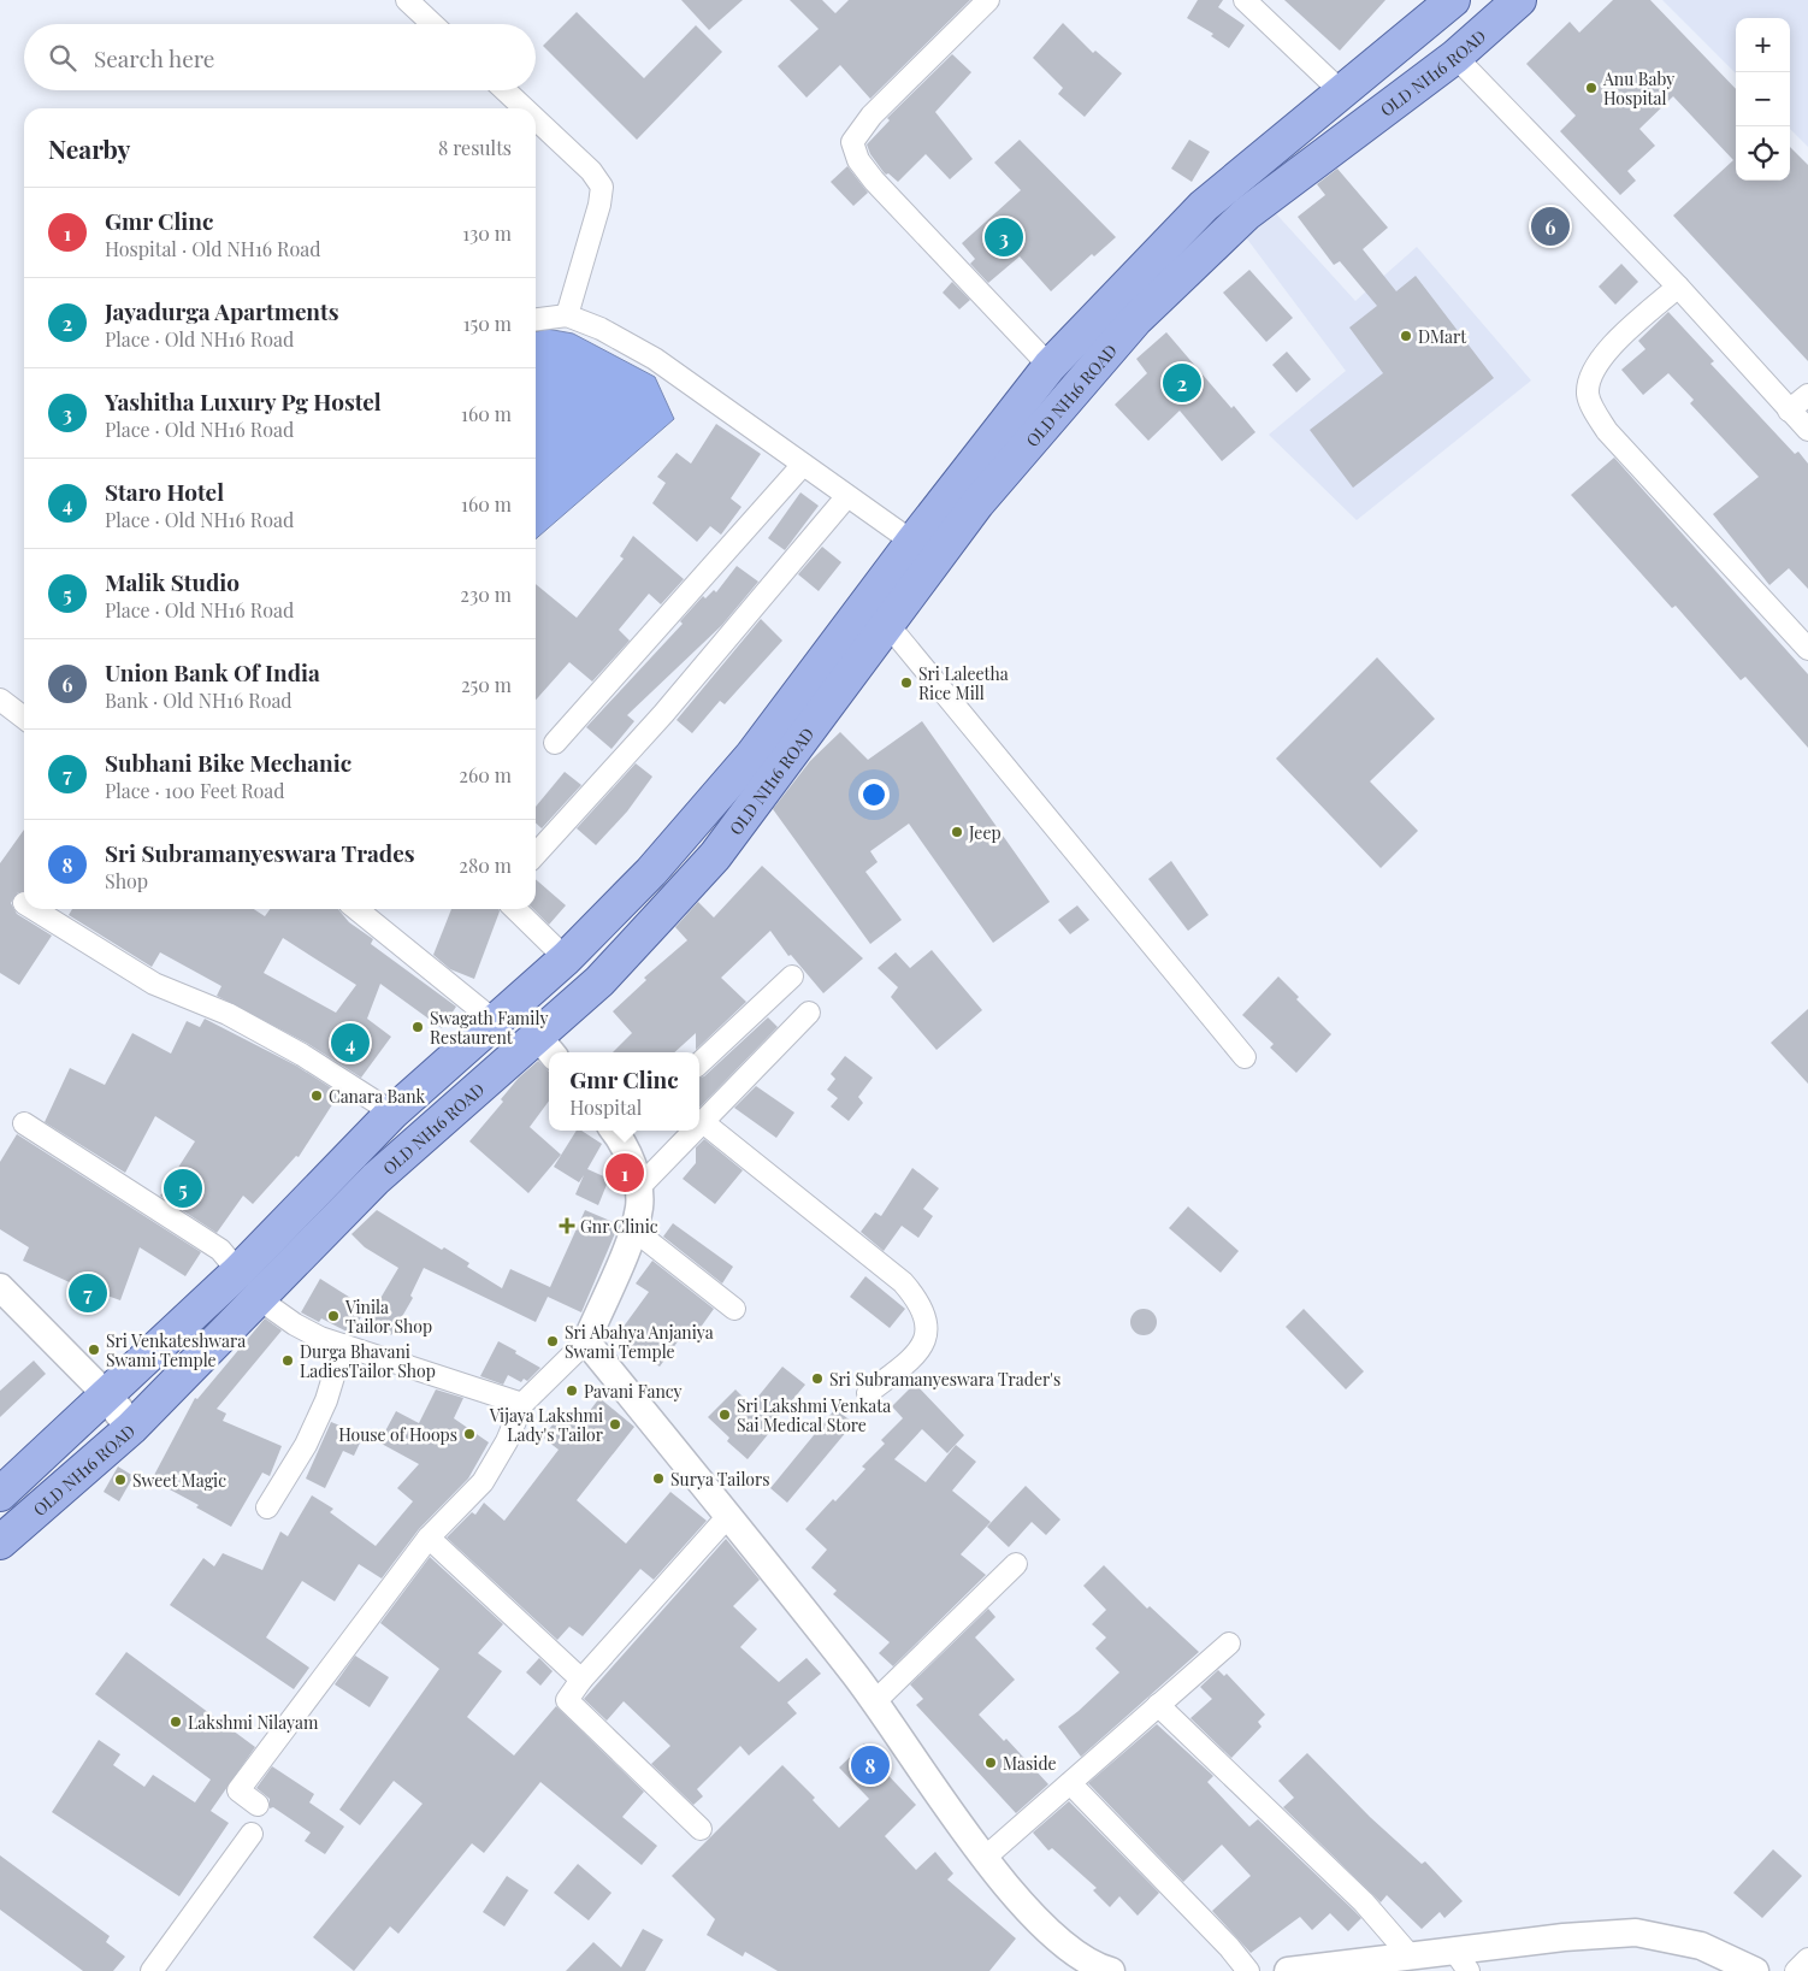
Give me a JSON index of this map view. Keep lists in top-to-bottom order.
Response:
{
  "streets": {
    "main road": ["OLD NH16 ROAD"]
  },
  "places": {
    "other": [
      "Anu Baby Hospital",
      "DMart",
      "Sri Laleetha Rice Mill",
      "Jeep",
      "Swagath Family Restaurent",
      "Canara Bank",
      "Vinila Tailor Shop",
      "Sri Abahya Anjaniya Swami Temple",
      "Sri Venkateshwara Swami Temple",
      "Durga Bhavani LadiesTailor Shop",
      "Sri Subramanyeswara Trader's",
      "Pavani Fancy",
      "Sri Lakshmi Venkata Sai Medical Store",
      "Vijaya Lakshmi Lady's Tailor",
      "House of Hoops",
      "Surya Tailors",
      "Sweet Magic",
      "Lakshmi Nilayam",
      "Maside"
    ],
    "health": ["Gnr Clinic"]
  },
  "page": {
    "map_buttons": ["+", "−"],
    "search": "Search here",
    "heading": ["Nearby", "8 results"],
    "list": [
      {
        "mark": "1",
        "name": "Gmr Clinc",
        "note": "Hospital · Old NH16 Road",
        "value": "130 m"
      },
      {
        "mark": "2",
        "name": "Jayadurga Apartments",
        "note": "Place · Old NH16 Road",
        "value": "150 m"
      },
      {
        "mark": "3",
        "name": "Yashitha Luxury Pg Hostel",
        "note": "Place · Old NH16 Road",
        "value": "160 m"
      },
      {
        "mark": "4",
        "name": "Staro Hotel",
        "note": "Place · Old NH16 Road",
        "value": "160 m"
      },
      {
        "mark": "5",
        "name": "Malik Studio",
        "note": "Place · Old NH16 Road",
        "value": "230 m"
      },
      {
        "mark": "6",
        "name": "Union Bank Of India",
        "note": "Bank · Old NH16 Road",
        "value": "250 m"
      },
      {
        "mark": "7",
        "name": "Subhani Bike Mechanic",
        "note": "Place · 100 Feet Road",
        "value": "260 m"
      },
      {
        "mark": "8",
        "name": "Sri Subramanyeswara Trades",
        "note": "Shop",
        "value": "280 m"
      }
    ],
    "pins": [
      "6",
      "3",
      "2",
      "4",
      "1",
      "5",
      "7",
      "8"
    ],
    "popup": ["Gmr Clinc", "Hospital"]
  }
}
